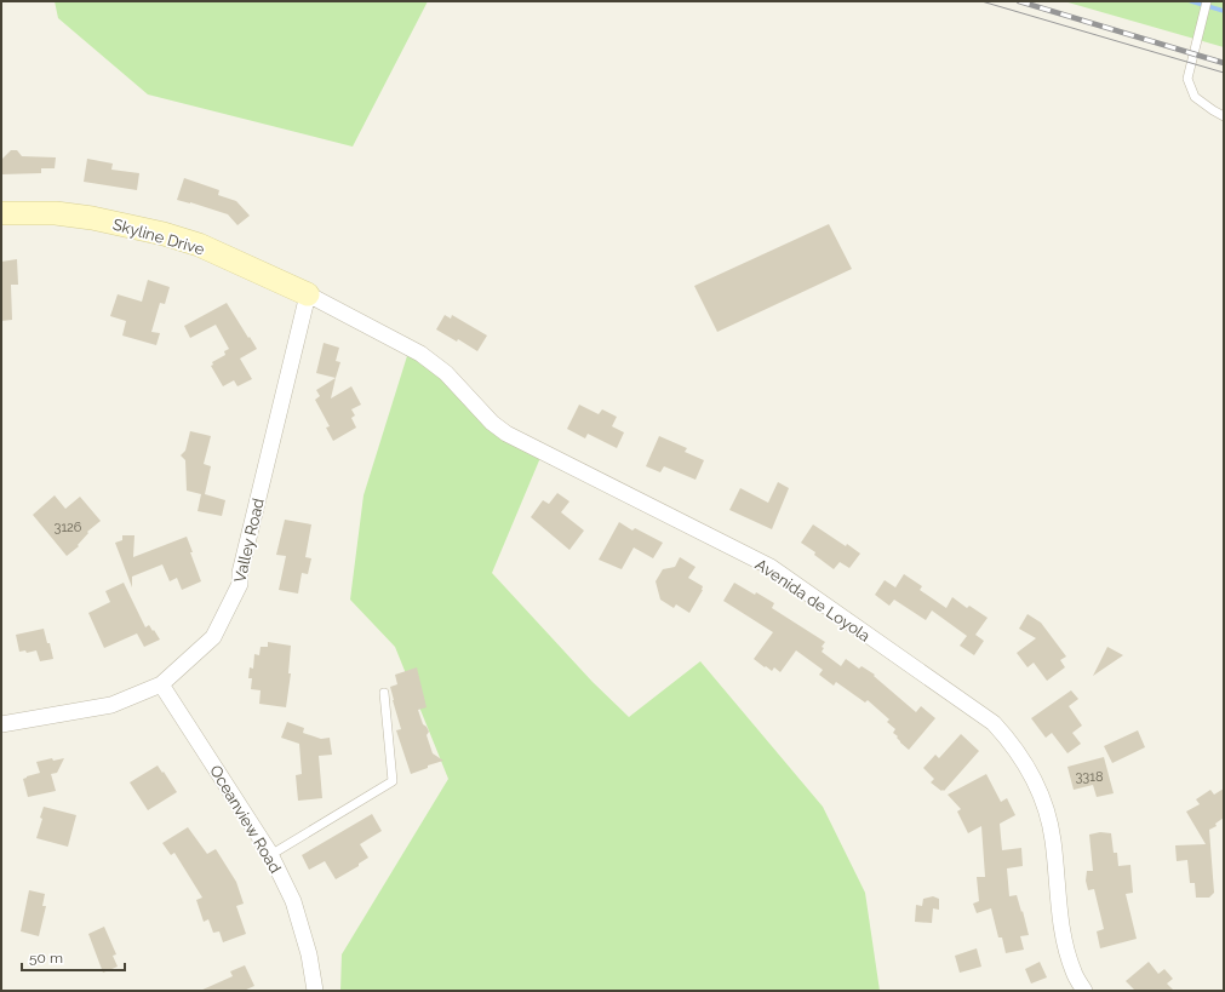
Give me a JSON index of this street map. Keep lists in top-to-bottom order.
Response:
{
  "streets": {
    "street": [
      "Skyline Drive",
      "Valley Road",
      "Avenida de Loyola",
      "Oceanview Road"
    ]
  },
  "crossings": [
    ["Skyline Drive", "Valley Road"],
    ["Skyline Drive", "Avenida de Loyola"],
    ["Valley Road", "Avenida de Loyola"],
    ["Valley Road", "Oceanview Road"]
  ],
  "house_numbers": ["3126", "3318"],
  "scale_bar": "50 m"
}
